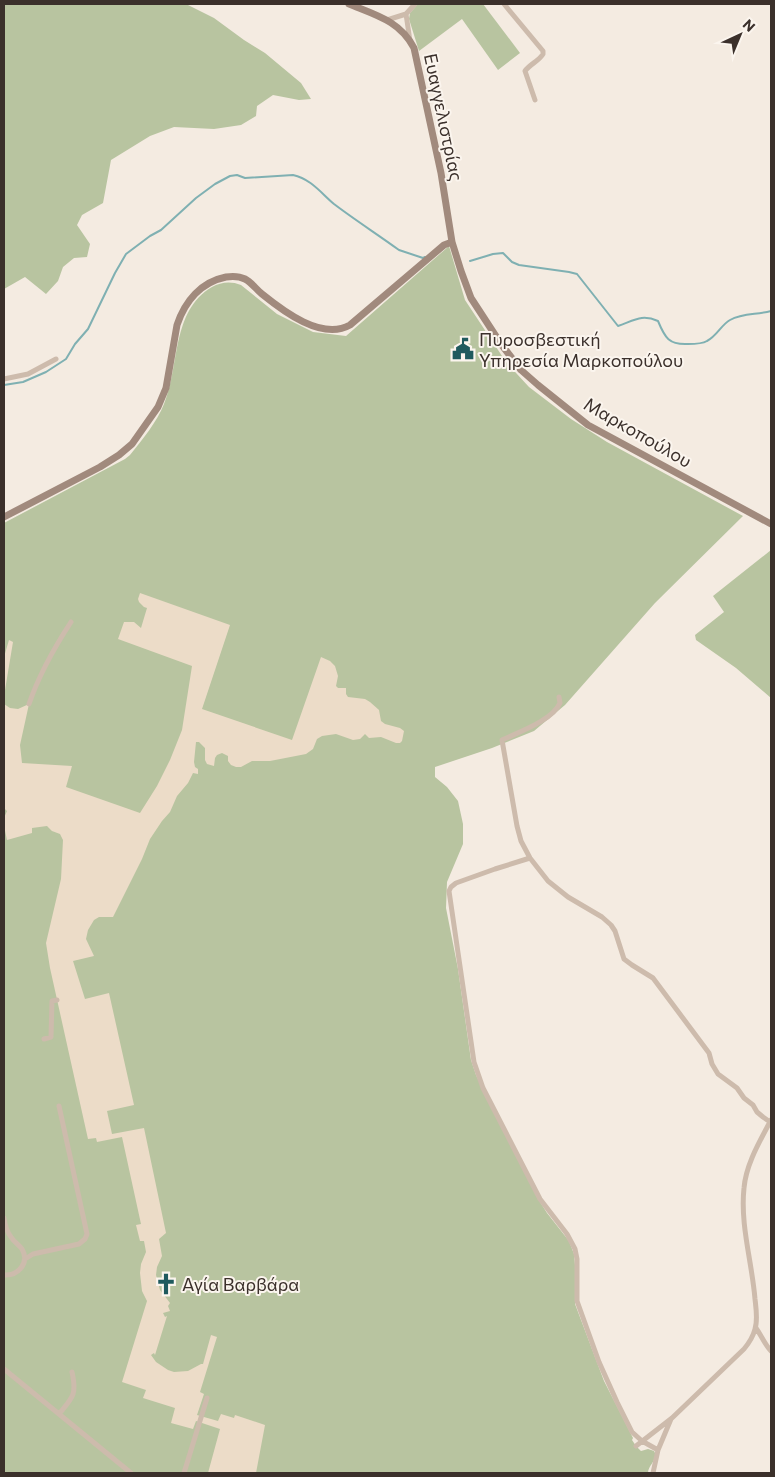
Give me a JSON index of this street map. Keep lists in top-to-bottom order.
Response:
{
  "streets": {
    "main road": ["Ευαγγελιστρίας", "Μαρκοπούλου"]
  },
  "crossings": [
    ["Ευαγγελιστρίας", "Μαρκοπούλου"]
  ],
  "places": {
    "public building": ["Πυροσβεστική Υπηρεσία Μαρκοπούλου"],
    "church": ["Αγία Βαρβάρα"]
  },
  "north": "top right"
}
